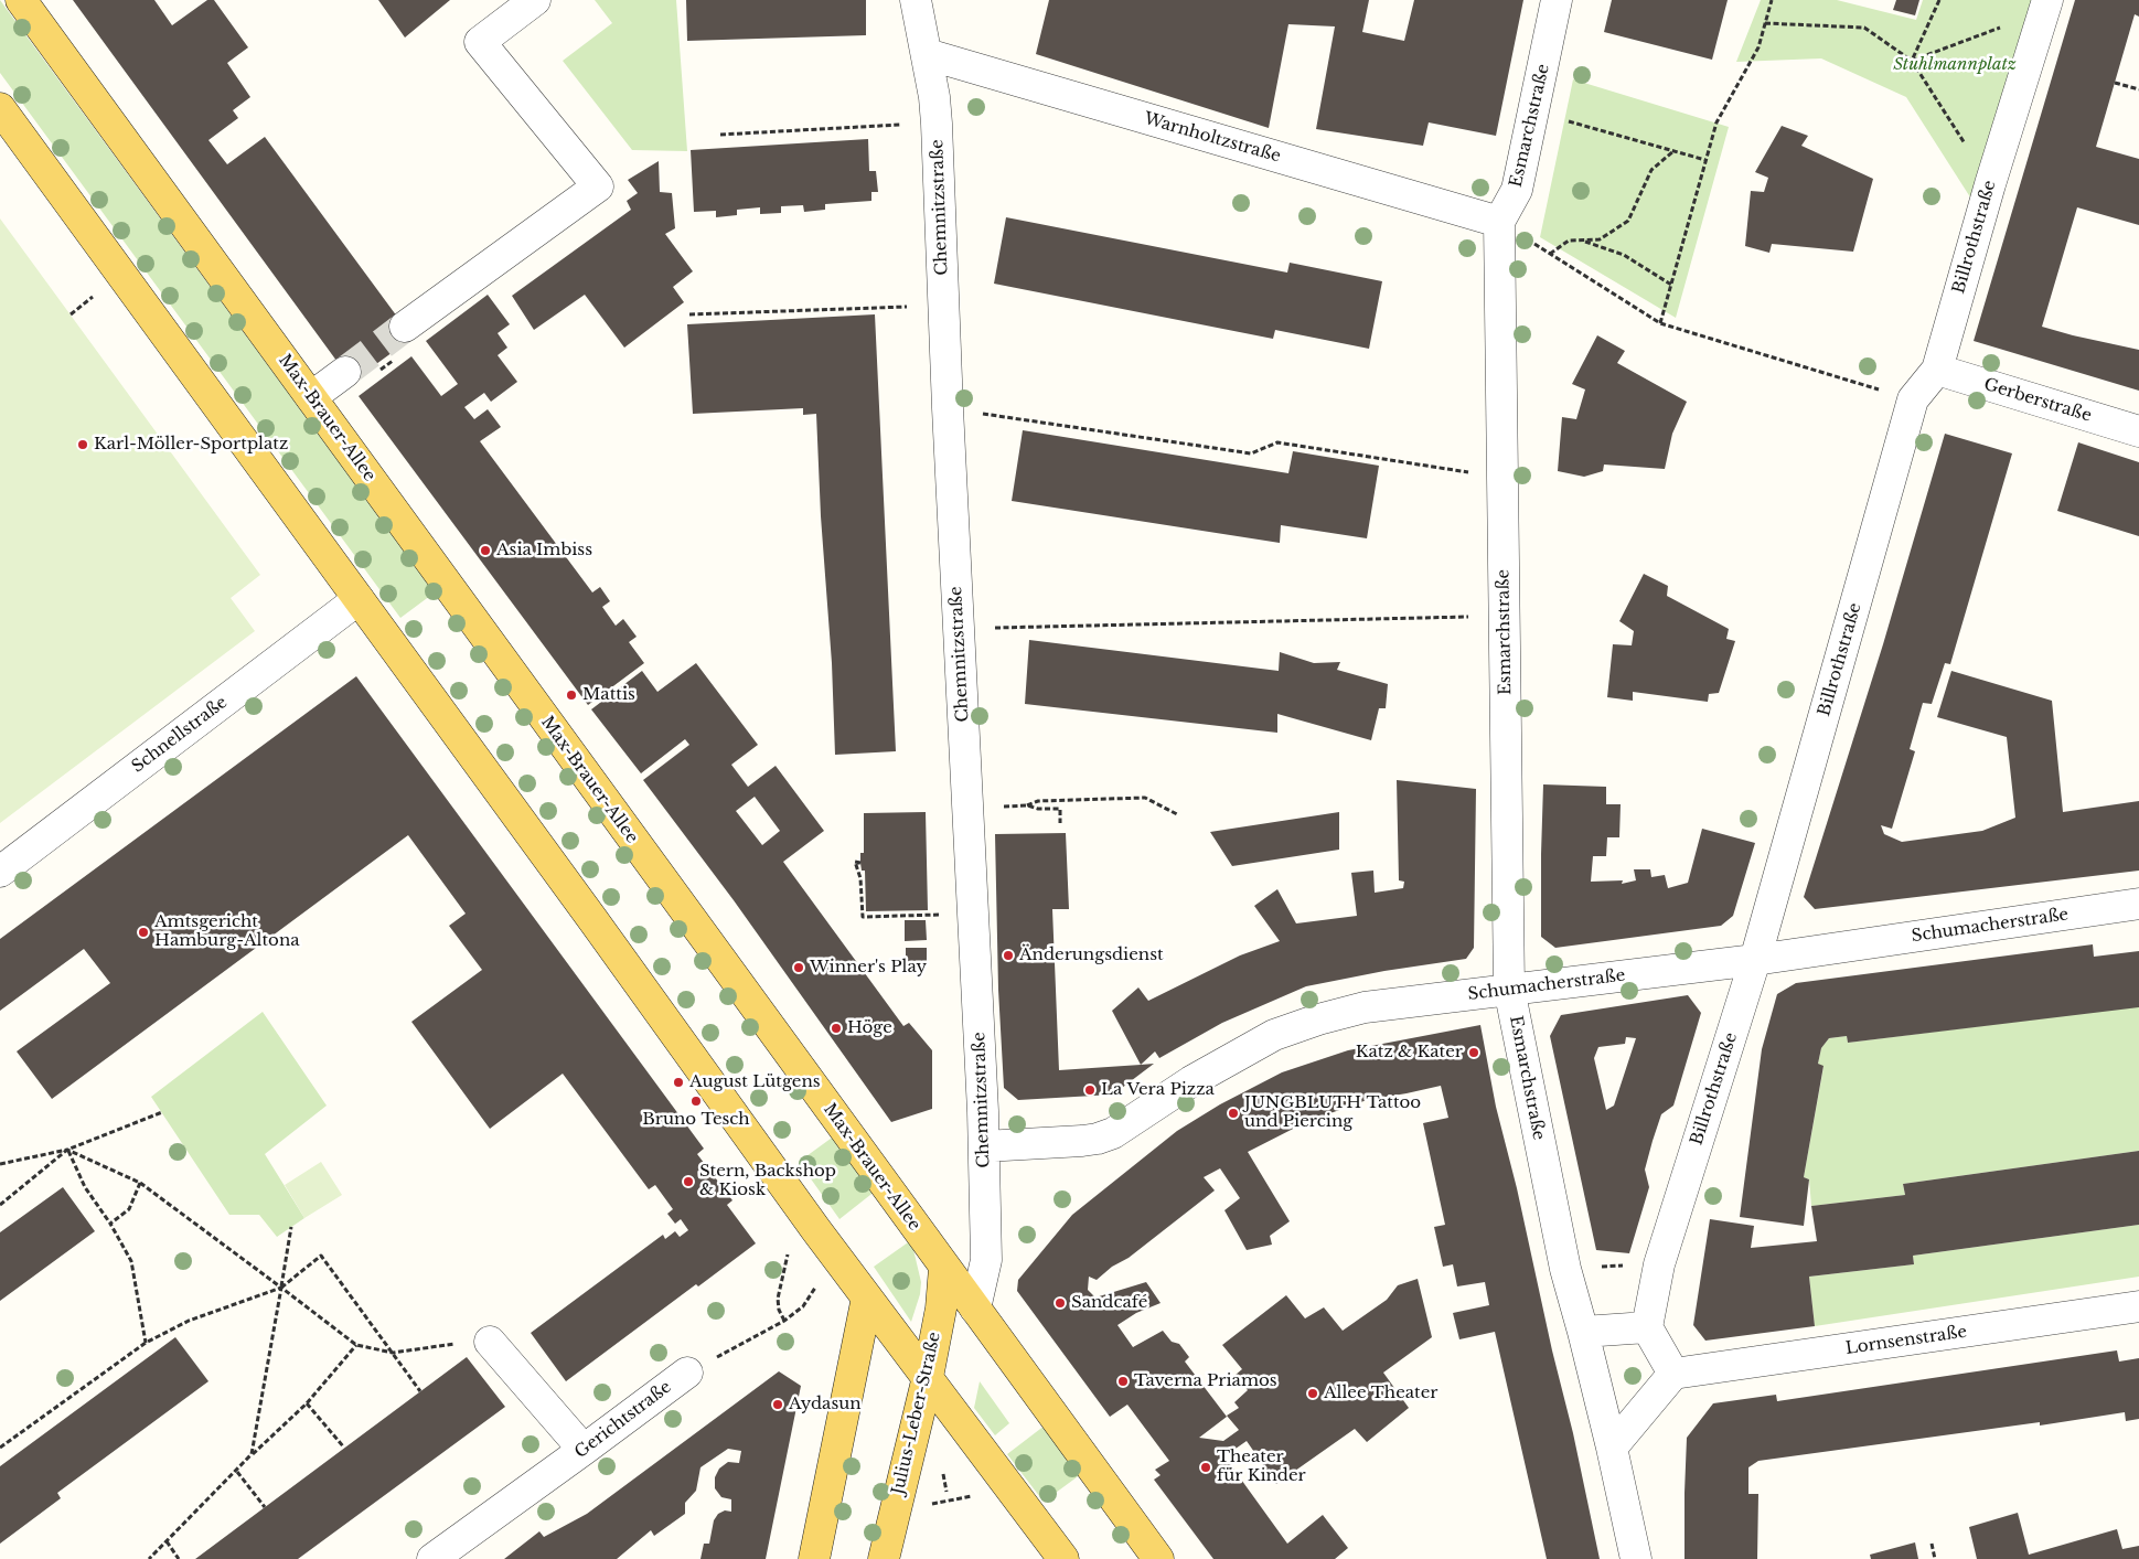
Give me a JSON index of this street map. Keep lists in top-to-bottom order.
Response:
{
  "streets": {
    "main road": ["Max-Brauer-Allee", "Julius-Leber-Straße"],
    "street": [
      "Esmarchstraße",
      "Warnholtzstraße",
      "Chemnitzstraße",
      "Billrothstraße",
      "Gerberstraße",
      "Schnellstraße",
      "Schumacherstraße",
      "Lornsenstraße",
      "Gerichtstraße"
    ]
  },
  "crossings": [
    ["Esmarchstraße", "Warnholtzstraße"],
    ["Esmarchstraße", "Schumacherstraße"],
    ["Warnholtzstraße", "Chemnitzstraße"],
    ["Chemnitzstraße", "Max-Brauer-Allee"],
    ["Chemnitzstraße", "Schumacherstraße"],
    ["Billrothstraße", "Gerberstraße"],
    ["Billrothstraße", "Schumacherstraße"],
    ["Max-Brauer-Allee", "Julius-Leber-Straße"]
  ],
  "parks": ["Stuhlmannplatz"],
  "places": [
    "Karl-Möller-Sportplatz",
    "Asia Imbiss",
    "Mattis",
    "Amtsgericht Hamburg-Altona",
    "Änderungsdienst",
    "Winner's Play",
    "Höge",
    "Katz & Kater",
    "August Lütgens",
    "La Vera Pizza",
    "Bruno Tesch",
    "JUNGBLUTH Tattoo und Piercing",
    "Stern, Backshop & Kiosk",
    "Sandcafé",
    "Taverna Priamos",
    "Allee Theater",
    "Aydasun",
    "Theater für Kinder"
  ]
}
